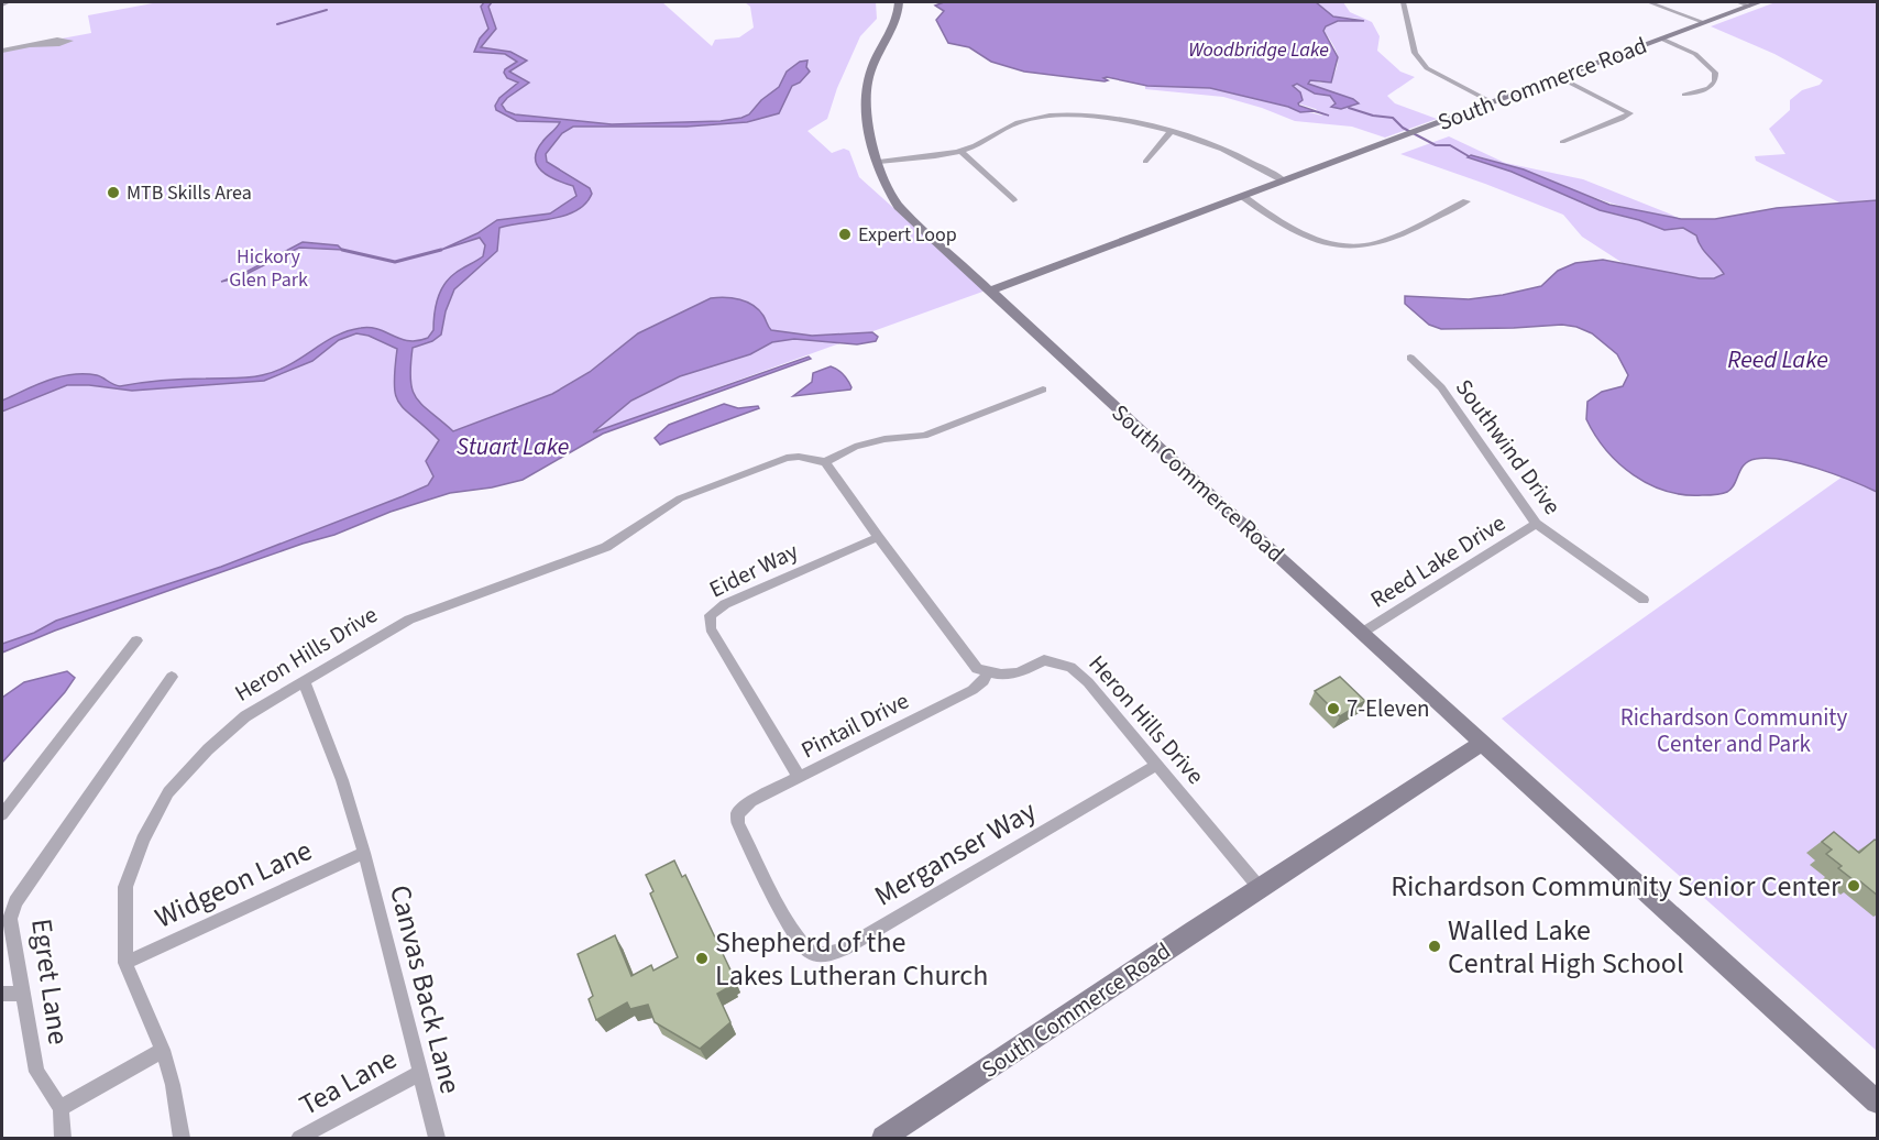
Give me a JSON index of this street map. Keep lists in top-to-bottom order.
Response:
{
  "streets": {
    "street": [
      "South Commerce Road",
      "Southwind Drive",
      "Reed Lake Drive",
      "Eider Way",
      "Heron Hills Drive",
      "Pintail Drive",
      "Merganser Way",
      "Widgeon Lane",
      "Egret Lane",
      "Canvas Back Lane",
      "Tea Lane"
    ]
  },
  "crossings": [
    ["South Commerce Road", "Reed Lake Drive"],
    ["South Commerce Road", "Heron Hills Drive"],
    ["Southwind Drive", "Reed Lake Drive"],
    ["Eider Way", "Pintail Drive"],
    ["Heron Hills Drive", "Pintail Drive"],
    ["Heron Hills Drive", "Merganser Way"],
    ["Heron Hills Drive", "Widgeon Lane"],
    ["Heron Hills Drive", "Canvas Back Lane"],
    ["Pintail Drive", "Merganser Way"],
    ["Widgeon Lane", "Canvas Back Lane"],
    ["Canvas Back Lane", "Tea Lane"]
  ],
  "water": ["Woodbridge Lake", "Reed Lake", "Stuart Lake"],
  "parks": ["Hickory Glen Park", "Richardson Community Center and Park"],
  "places": [
    "MTB Skills Area",
    "Expert Loop",
    "7-Eleven",
    "Richardson Community Senior Center",
    "Walled Lake Central High School",
    "Shepherd of the Lakes Lutheran Church"
  ]
}
